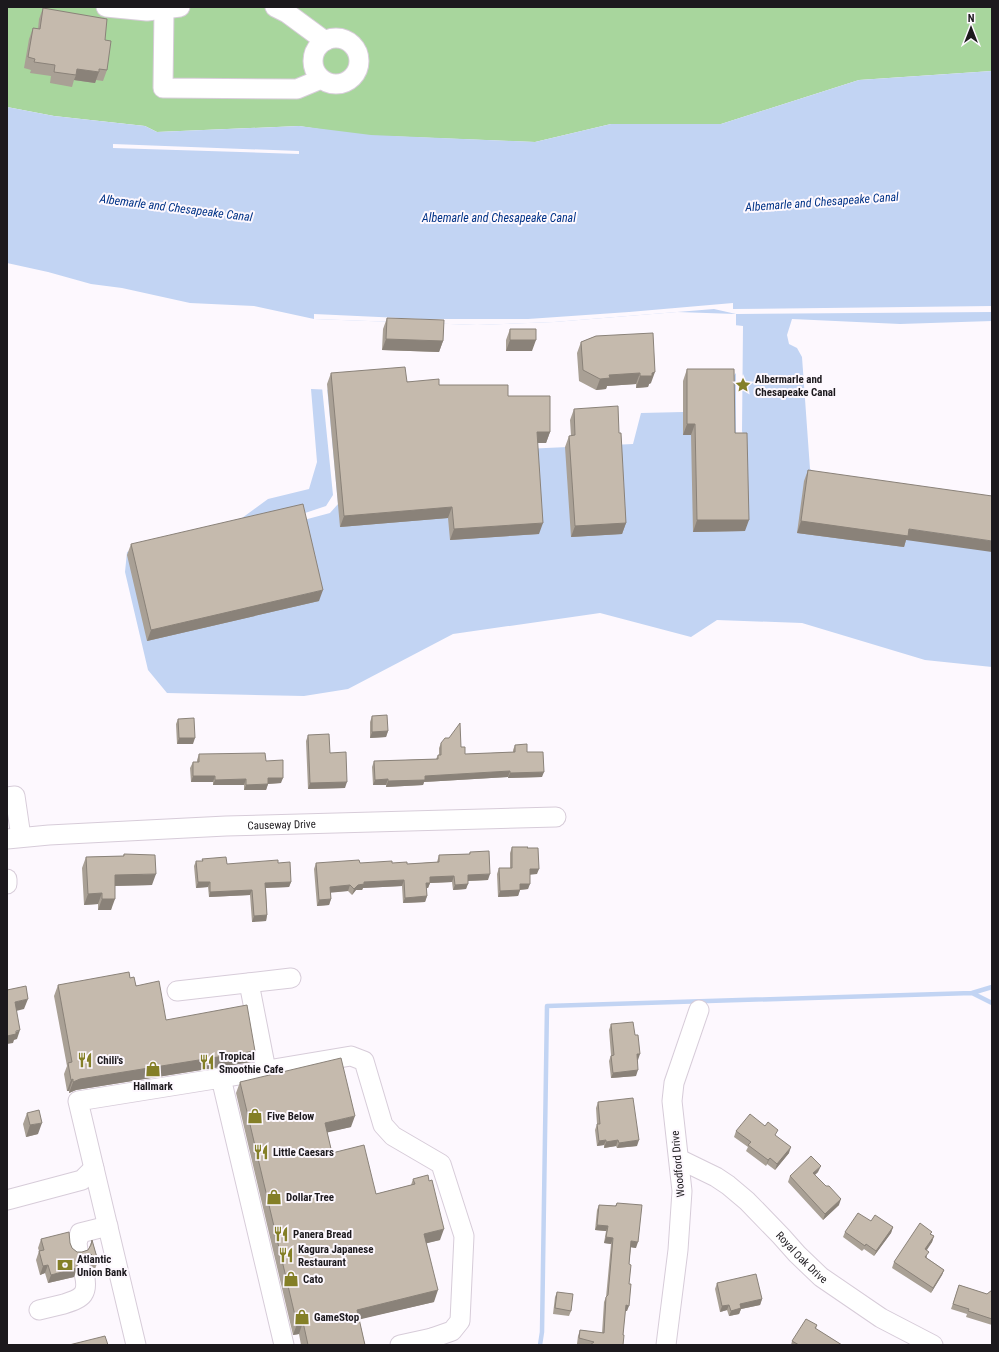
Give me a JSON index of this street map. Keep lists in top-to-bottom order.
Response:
{
  "streets": {
    "street": ["Causeway Drive", "Woodford Drive", "Royal Oak Drive"]
  },
  "crossings": [
    ["Woodford Drive", "Royal Oak Drive"]
  ],
  "water": ["Albemarle and Chesapeake Canal"],
  "places": {
    "place": ["Albermarle and Chesapeake Canal"],
    "restaurant": [
      "Chili's",
      "Tropical Smoothie Cafe",
      "Little Caesars",
      "Panera Bread",
      "Kagura Japanese Restaurant"
    ],
    "shop": [
      "Hallmark",
      "Five Below",
      "Dollar Tree",
      "Cato",
      "GameStop"
    ],
    "bank": ["Atlantic Union Bank"]
  },
  "north": "top"
}
